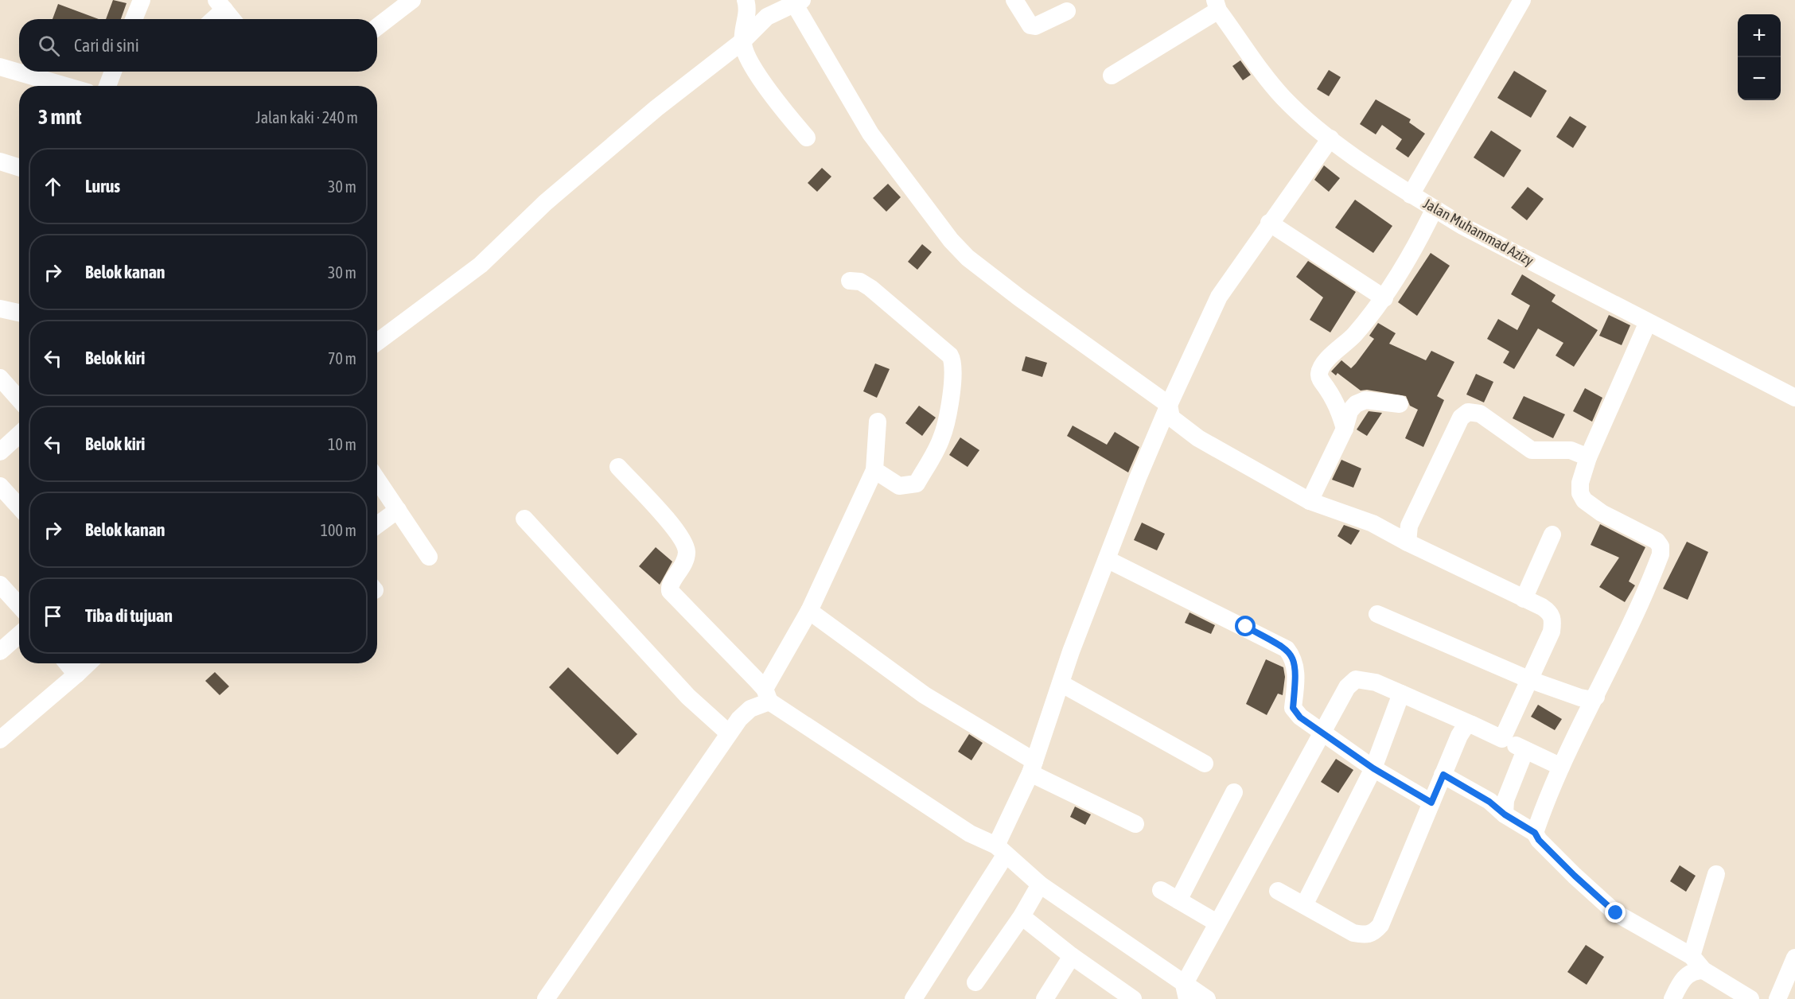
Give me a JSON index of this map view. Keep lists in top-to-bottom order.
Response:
{
  "streets": {
    "street": ["Jalan Muhammad Azizy"]
  },
  "page": {
    "map_buttons": ["+", "−"],
    "search": "Cari di sini",
    "heading": ["3 mnt", "Jalan kaki · 240 m"],
    "list": [
      ["Lurus", "30 m"],
      ["Belok kanan", "30 m"],
      ["Belok kiri", "70 m"],
      ["Belok kiri", "10 m"],
      ["Belok kanan", "100 m"],
      "Tiba di tujuan"
    ]
  }
}
